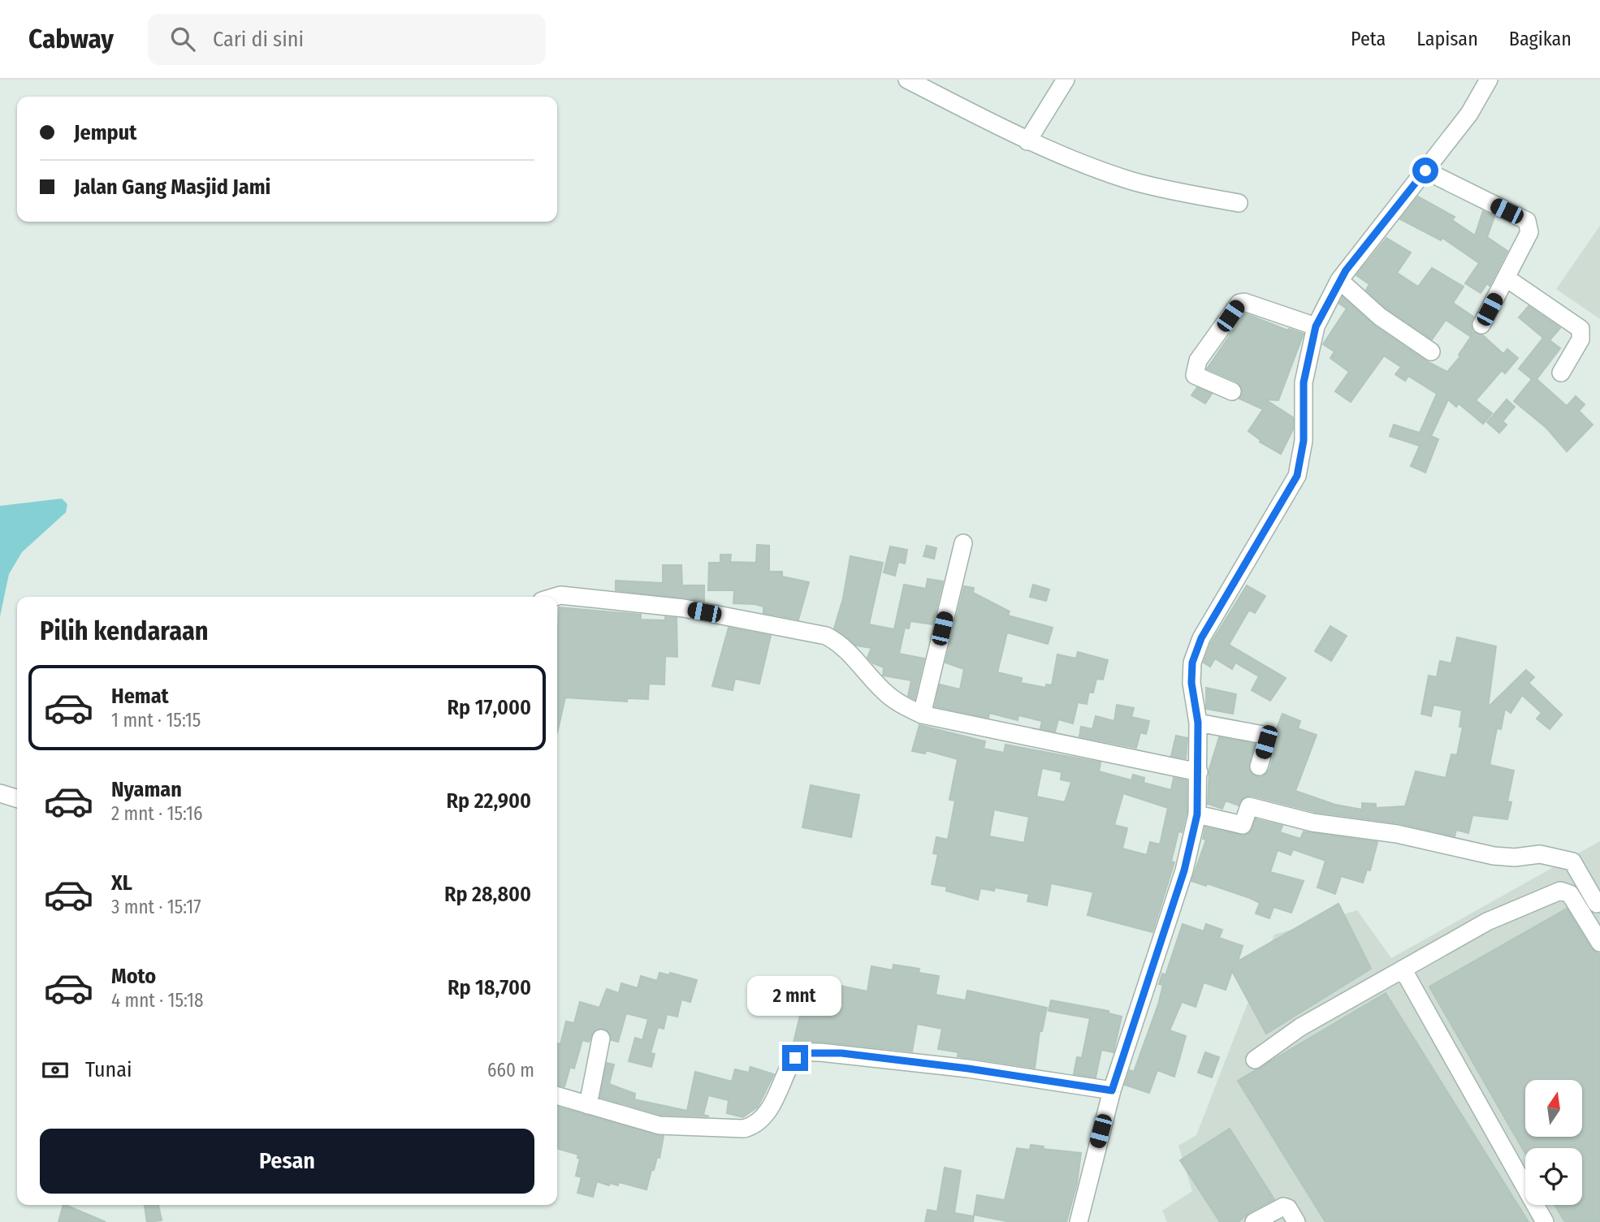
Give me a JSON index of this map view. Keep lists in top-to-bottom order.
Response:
{
  "north": "top",
  "page": {
    "header": "Cabway",
    "search": "Cari di sini",
    "nav": ["Peta", "Lapisan", "Bagikan"],
    "banner": ["Jemput", "Jalan Gang Masjid Jami"],
    "heading": "Pilih kendaraan",
    "list": [
      {
        "name": "Hemat",
        "note": "1 mnt · 15:15",
        "value": "Rp 17,000"
      },
      {
        "name": "Nyaman",
        "note": "2 mnt · 15:16",
        "value": "Rp 22,900"
      },
      {
        "name": "XL",
        "note": "3 mnt · 15:17",
        "value": "Rp 28,800"
      },
      {
        "name": "Moto",
        "note": "4 mnt · 15:18",
        "value": "Rp 18,700"
      }
    ],
    "bubble": "2 mnt",
    "pay": ["Tunai", "660 m"],
    "buttons": "Pesan"
  }
}
